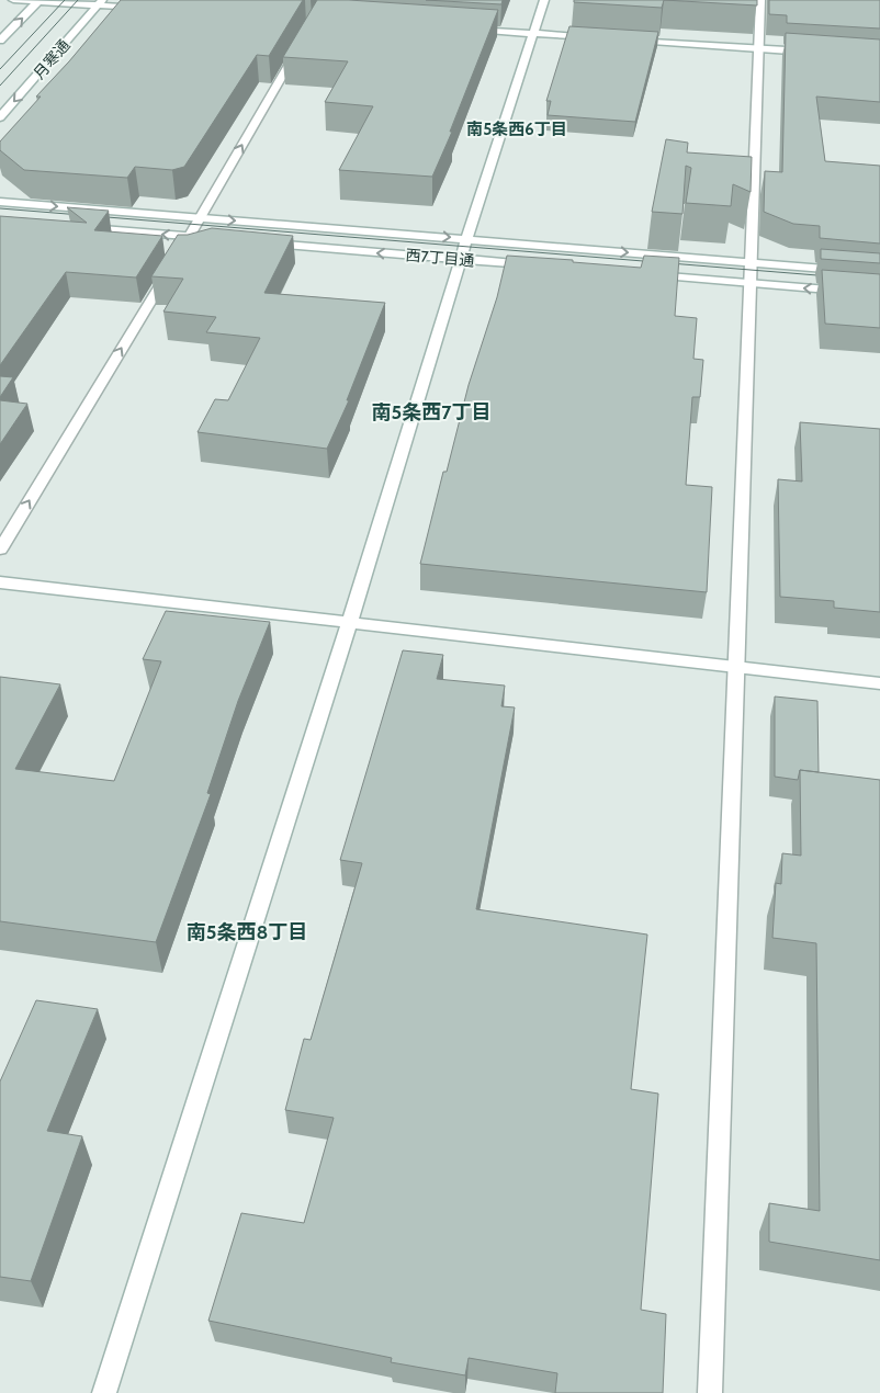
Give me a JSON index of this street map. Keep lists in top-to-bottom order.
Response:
{
  "streets": {
    "street": ["月寒通", "西7丁目通"]
  },
  "districts": ["南5条西6丁目", "南5条西7丁目", "南5条西8丁目"]
}
